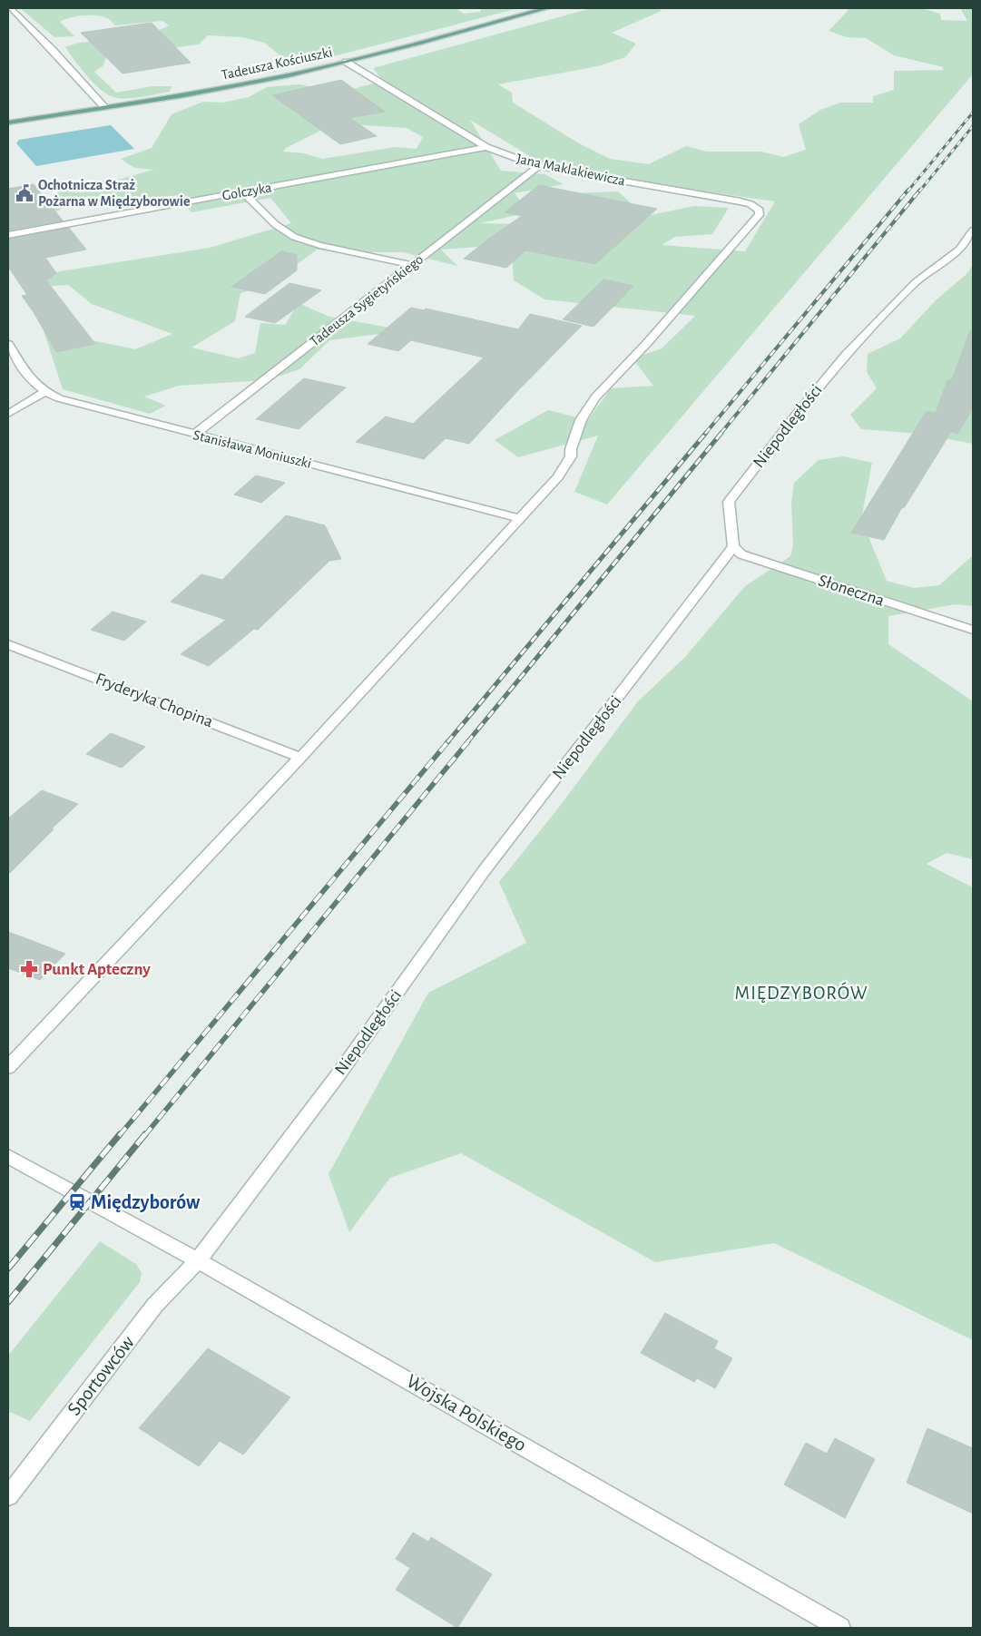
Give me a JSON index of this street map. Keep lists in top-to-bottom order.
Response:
{
  "streets": {
    "main road": ["Tadeusza Kościuszki"],
    "street": [
      "Jana Maklakiewicza",
      "Golczyka",
      "Tadeusza Sygietyńskiego",
      "Niepodległości",
      "Stanisława Moniuszki",
      "Słoneczna",
      "Fryderyka Chopina",
      "Sportowców",
      "Wojska Polskiego"
    ]
  },
  "crossings": [
    ["Tadeusza Kościuszki", "Jana Maklakiewicza"],
    ["Jana Maklakiewicza", "Golczyka"],
    ["Jana Maklakiewicza", "Tadeusza Sygietyńskiego"],
    ["Jana Maklakiewicza", "Stanisława Moniuszki"],
    ["Tadeusza Sygietyńskiego", "Stanisława Moniuszki"],
    ["Niepodległości", "Słoneczna"],
    ["Niepodległości", "Sportowców"],
    ["Niepodległości", "Wojska Polskiego"],
    ["Sportowców", "Wojska Polskiego"]
  ],
  "districts": ["MIĘDZYBORÓW"],
  "places": {
    "public building": ["Ochotnicza Straż Pożarna w Międzyborowie"],
    "pharmacy": ["Punkt Apteczny"],
    "station": ["Międzyborów"]
  }
}
